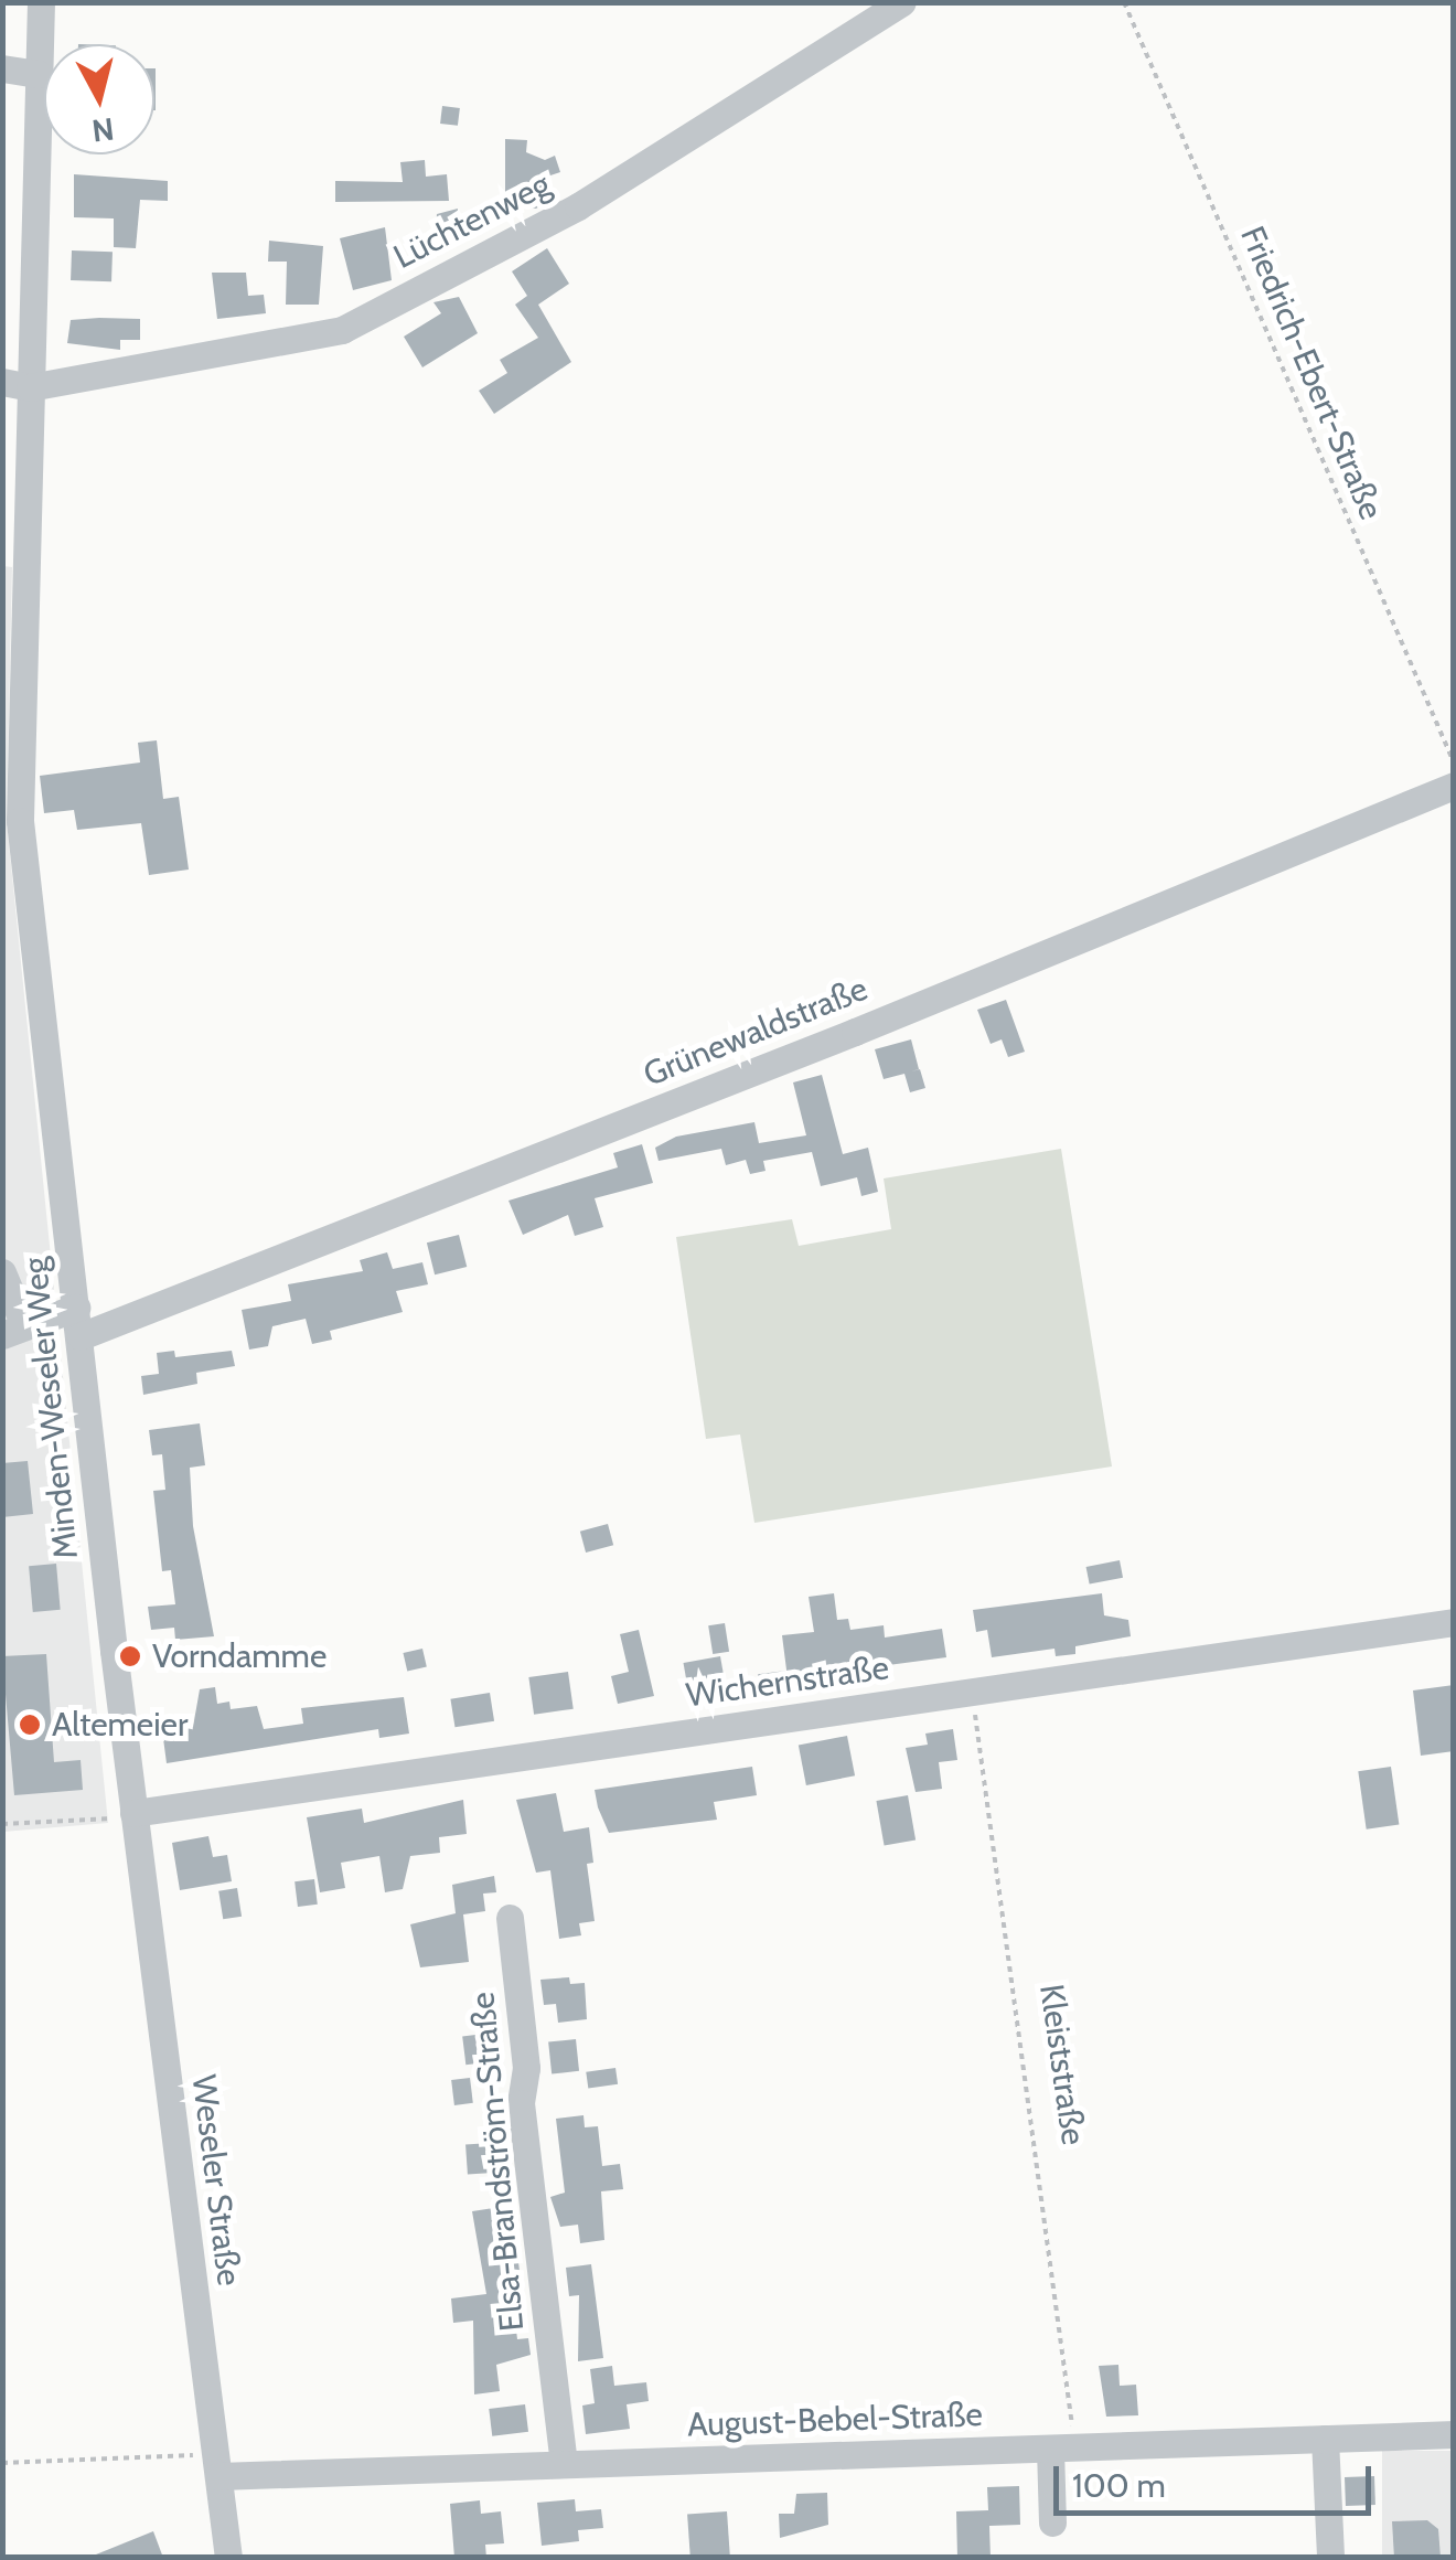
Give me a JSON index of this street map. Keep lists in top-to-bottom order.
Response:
{
  "streets": {
    "street": [
      "Lüchtenweg",
      "Grünewaldstraße",
      "Minden-Weseler Weg",
      "Wichernstraße",
      "Elsa-Brandström-Straße",
      "Weseler Straße",
      "August-Bebel-Straße"
    ],
    "path": ["Friedrich-Ebert-Straße", "Kleiststraße"]
  },
  "crossings": [
    ["Lüchtenweg", "Minden-Weseler Weg"],
    ["Grünewaldstraße", "Minden-Weseler Weg"],
    ["Minden-Weseler Weg", "Wichernstraße"],
    ["Minden-Weseler Weg", "Weseler Straße"],
    ["Wichernstraße", "Kleiststraße"],
    ["Wichernstraße", "Weseler Straße"],
    ["Kleiststraße", "August-Bebel-Straße"],
    ["Elsa-Brandström-Straße", "August-Bebel-Straße"],
    ["Weseler Straße", "August-Bebel-Straße"]
  ],
  "places": ["Vorndamme", "Altemeier"],
  "scale_bar": "100 m",
  "north": "bottom"
}
